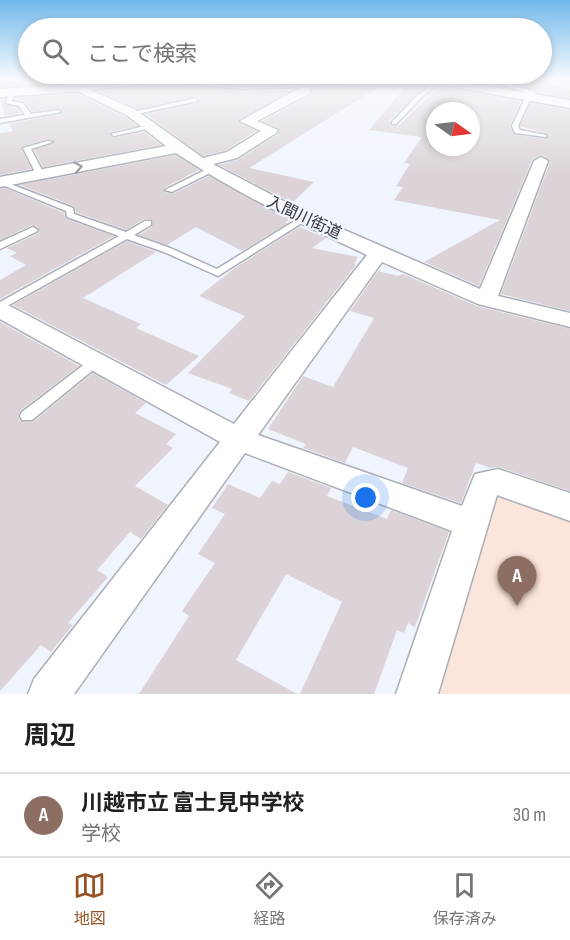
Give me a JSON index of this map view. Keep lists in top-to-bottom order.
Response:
{
  "streets": {
    "street": ["入間川街道"]
  },
  "north": "right",
  "page": {
    "search": "ここで検索",
    "pins": "A",
    "heading": "周辺",
    "list": [
      {
        "mark": "A",
        "name": "川越市立 富士見中学校",
        "note": "学校",
        "value": "30 m"
      }
    ],
    "nav": ["地図", "経路", "保存済み"]
  }
}
